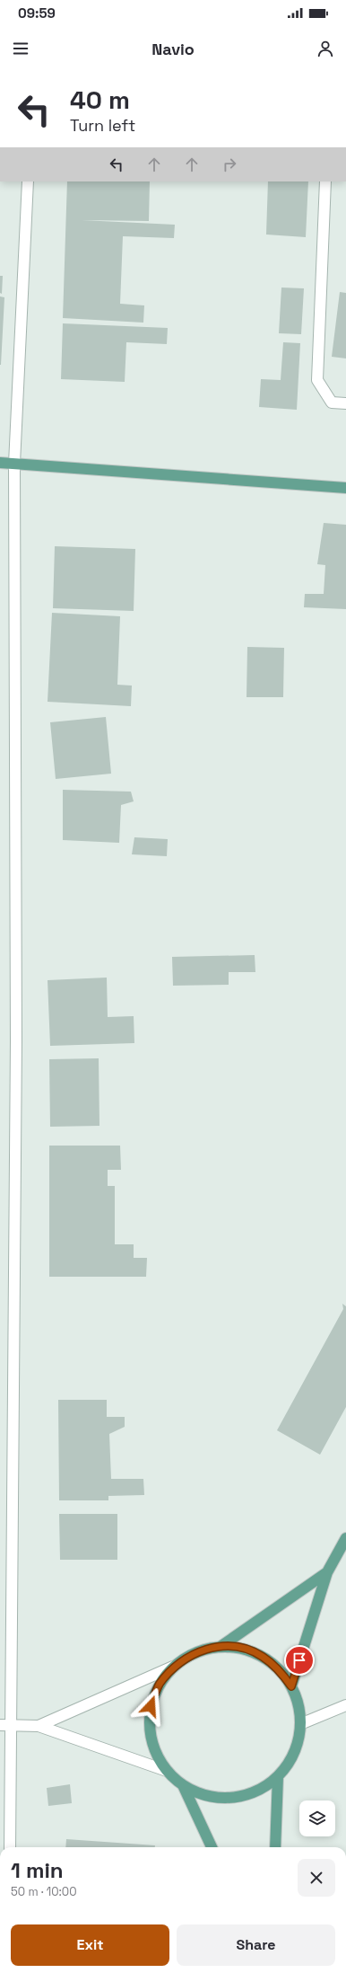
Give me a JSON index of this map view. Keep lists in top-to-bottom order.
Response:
{
  "page": {
    "status": "09:59",
    "header": "Navio",
    "turn": ["40 m", "Turn left"],
    "heading": ["1 min", "50 m · 10:00"],
    "buttons": ["Exit", "Share"]
  }
}
